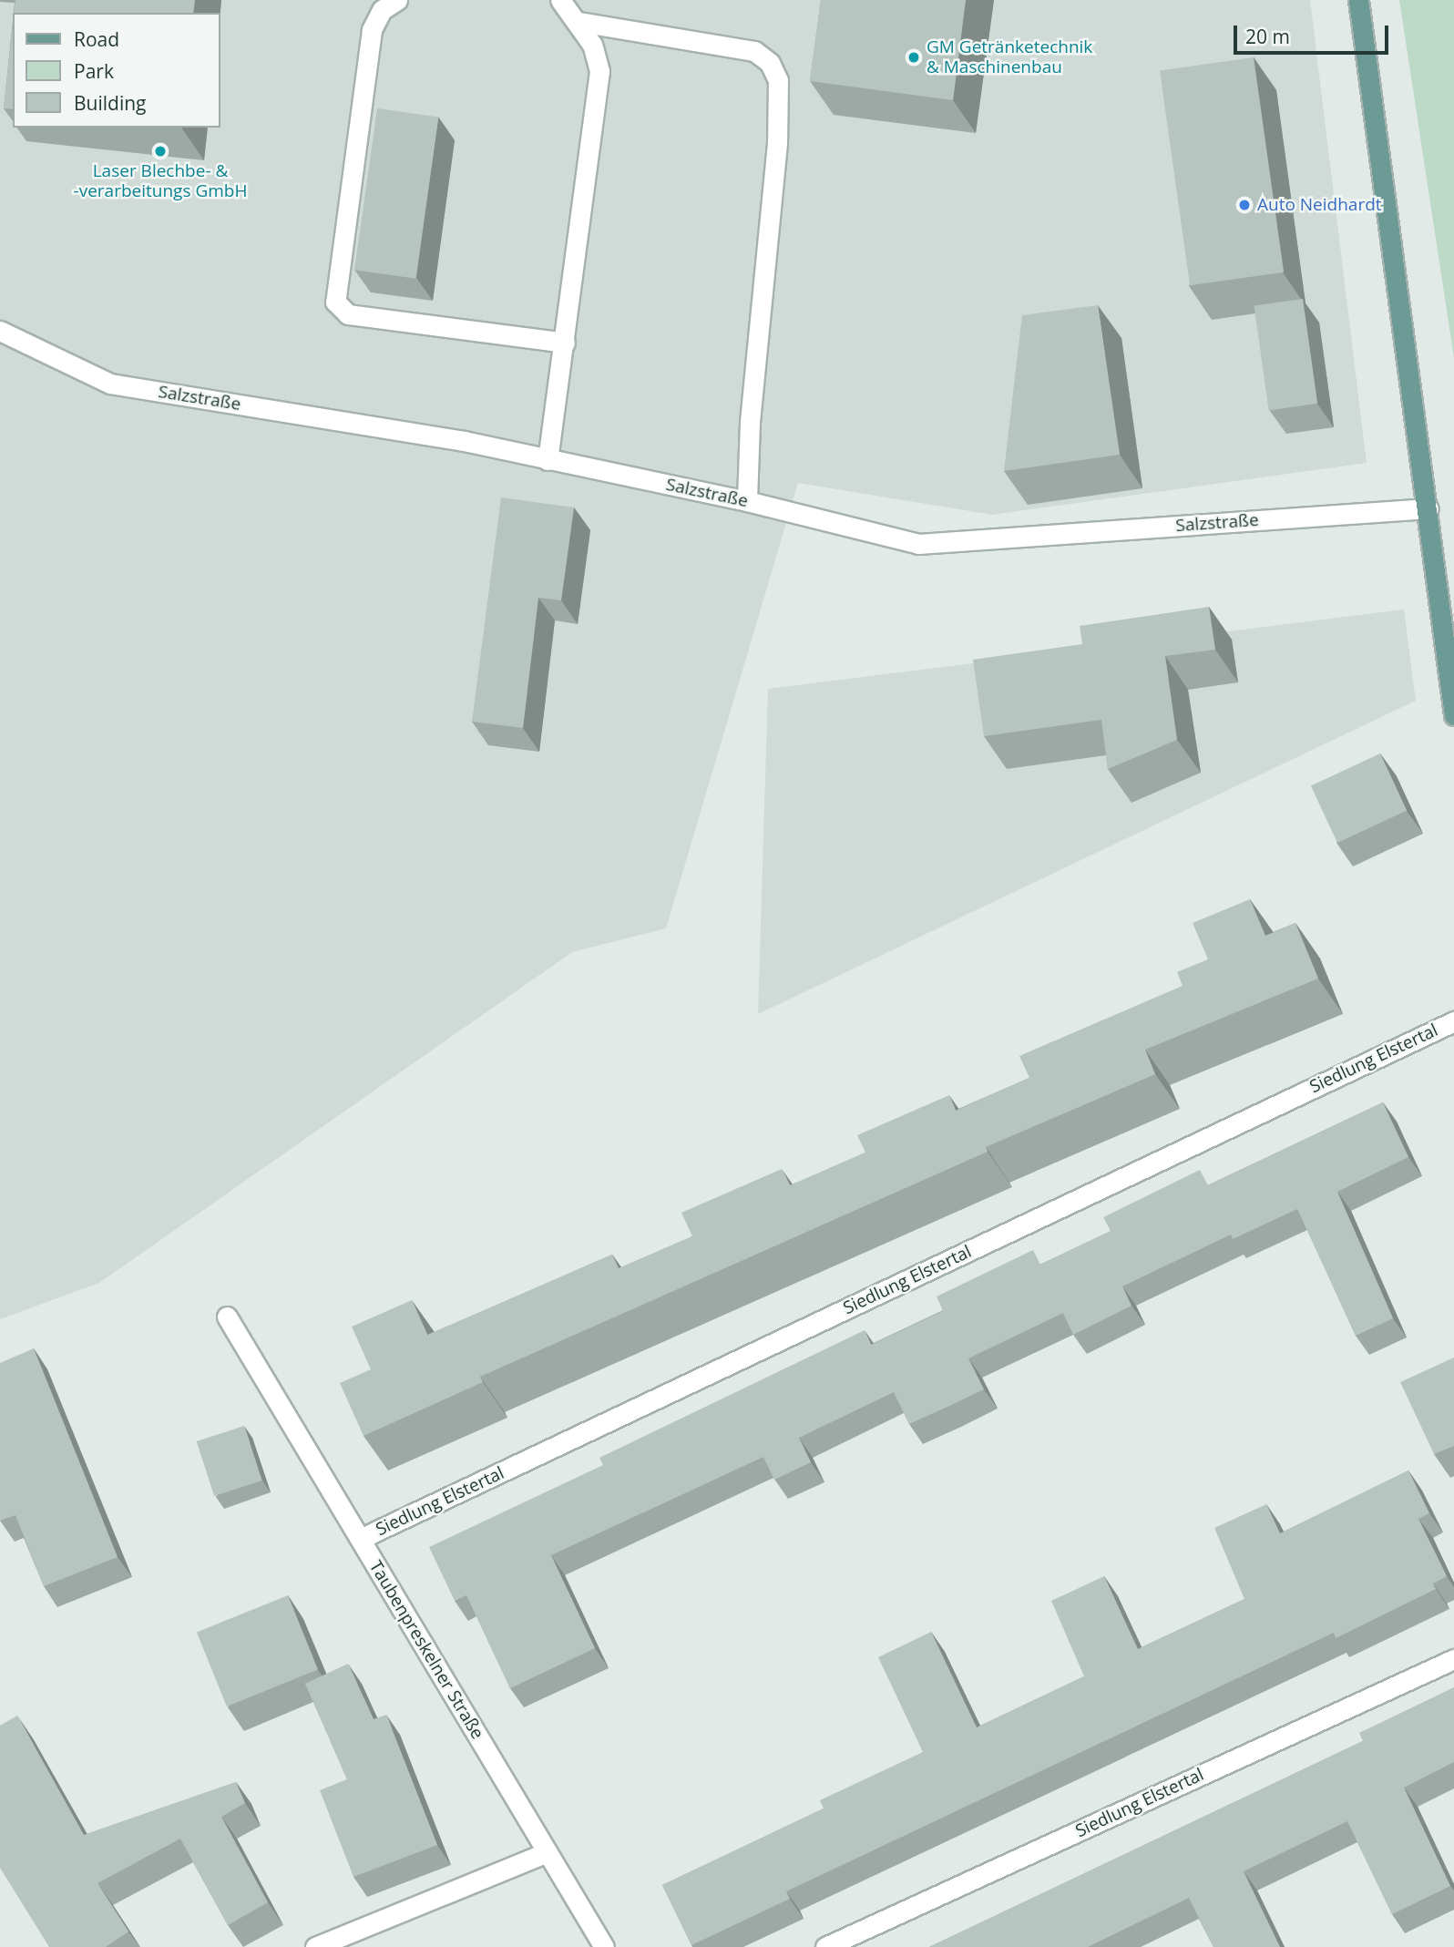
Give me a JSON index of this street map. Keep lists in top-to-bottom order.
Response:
{
  "streets": {
    "street": ["Salzstraße", "Siedlung Elstertal", "Taubenpreskelner Straße"]
  },
  "crossings": [
    ["Siedlung Elstertal", "Taubenpreskelner Straße"]
  ],
  "places": ["GM Getränketechnik & Maschinenbau", "Laser Blechbe- & -verarbeitungs GmbH", "Auto Neidhardt"],
  "legend": ["Road", "Park", "Building"],
  "scale_bar": "20 m"
}
